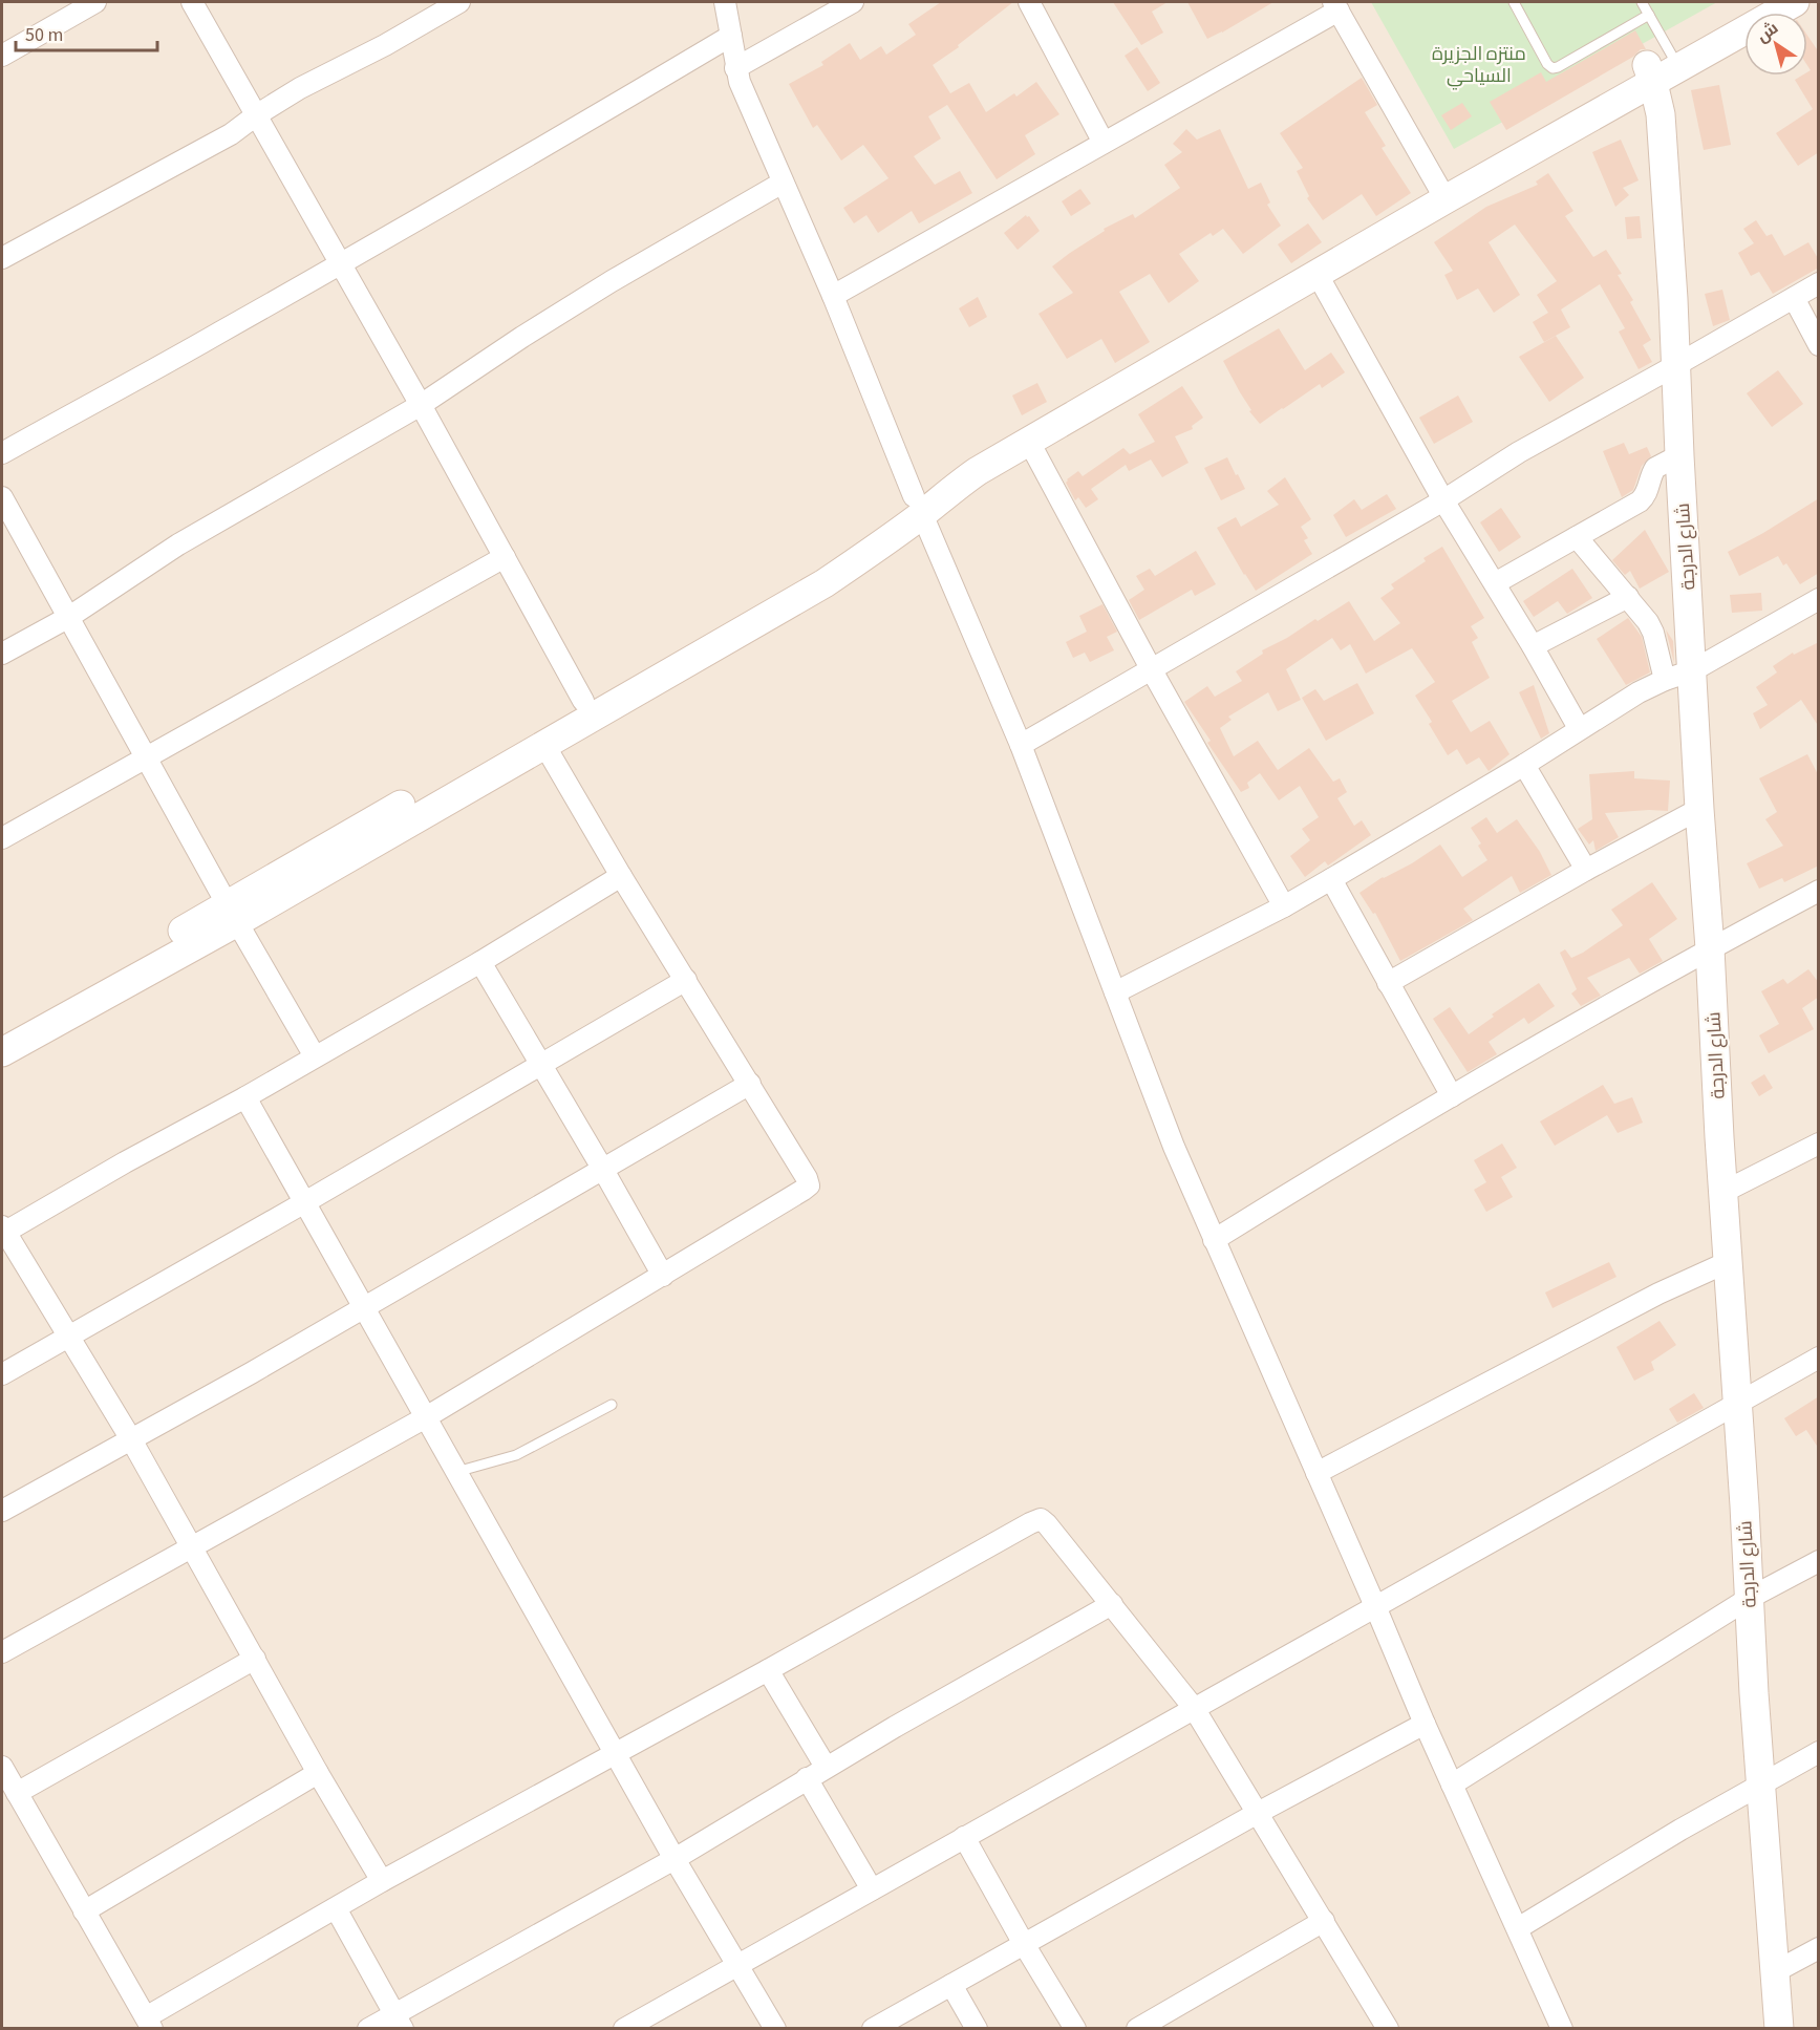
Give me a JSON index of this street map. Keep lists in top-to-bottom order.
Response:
{
  "streets": {
    "street": ["شارع الدرجة"]
  },
  "parks": ["منتزه الجزيرة السياحي"],
  "scale_bar": "50 m",
  "north": "top left"
}
